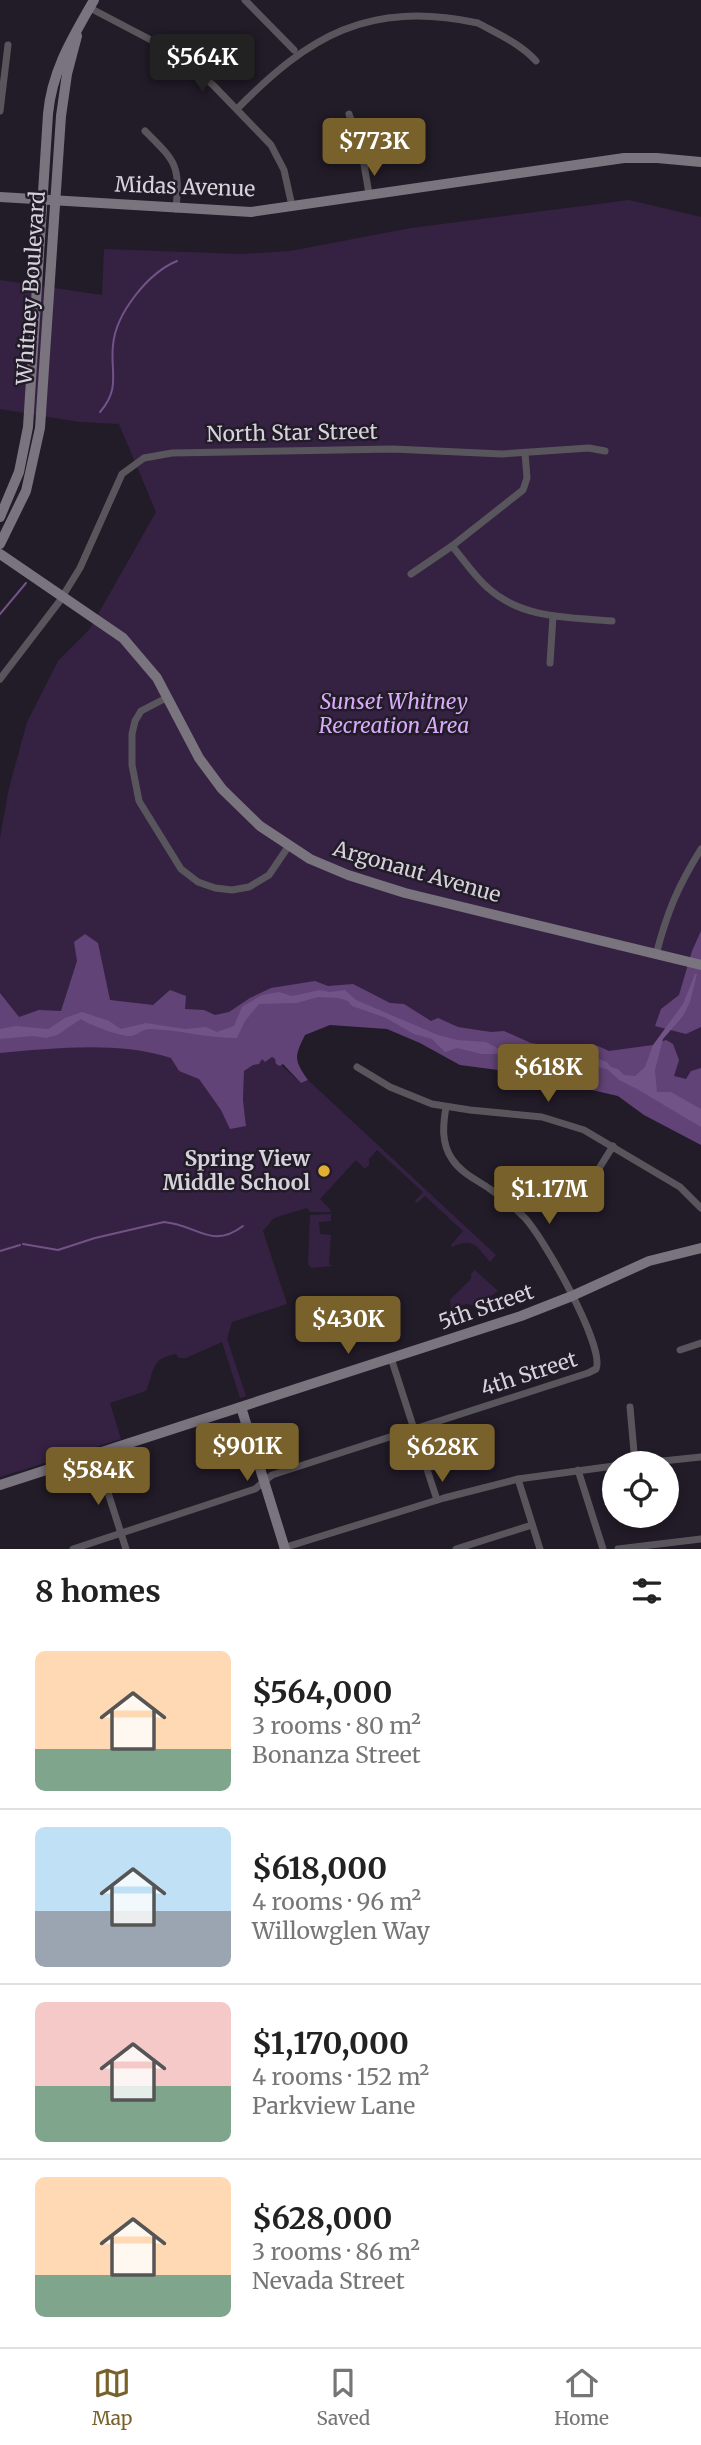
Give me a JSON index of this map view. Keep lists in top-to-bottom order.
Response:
{
  "streets": {
    "street": [
      "Midas Avenue",
      "Whitney Boulevard",
      "North Star Street",
      "Argonaut Avenue",
      "5th Street",
      "4th Street"
    ]
  },
  "crossings": [
    ["Midas Avenue", "Whitney Boulevard"],
    ["North Star Street", "Argonaut Avenue"],
    ["5th Street", "4th Street"]
  ],
  "parks": ["Sunset Whitney Recreation Area"],
  "places": ["Spring View Middle School"],
  "page": {
    "price": [
      "$564K",
      "$773K",
      "$618K",
      "$1.17M",
      "$430K",
      "$901K",
      "$628K",
      "$584K"
    ],
    "heading": "8 homes",
    "list": [
      {
        "name": "$564,000",
        "note": "3 rooms · 80 m² · Bonanza Street"
      },
      {
        "name": "$618,000",
        "note": "4 rooms · 96 m² · Willowglen Way"
      },
      {
        "name": "$1,170,000",
        "note": "4 rooms · 152 m² · Parkview Lane"
      },
      {
        "name": "$628,000",
        "note": "3 rooms · 86 m² · Nevada Street"
      }
    ],
    "tabs": ["Map", "Saved", "Home"]
  }
}
